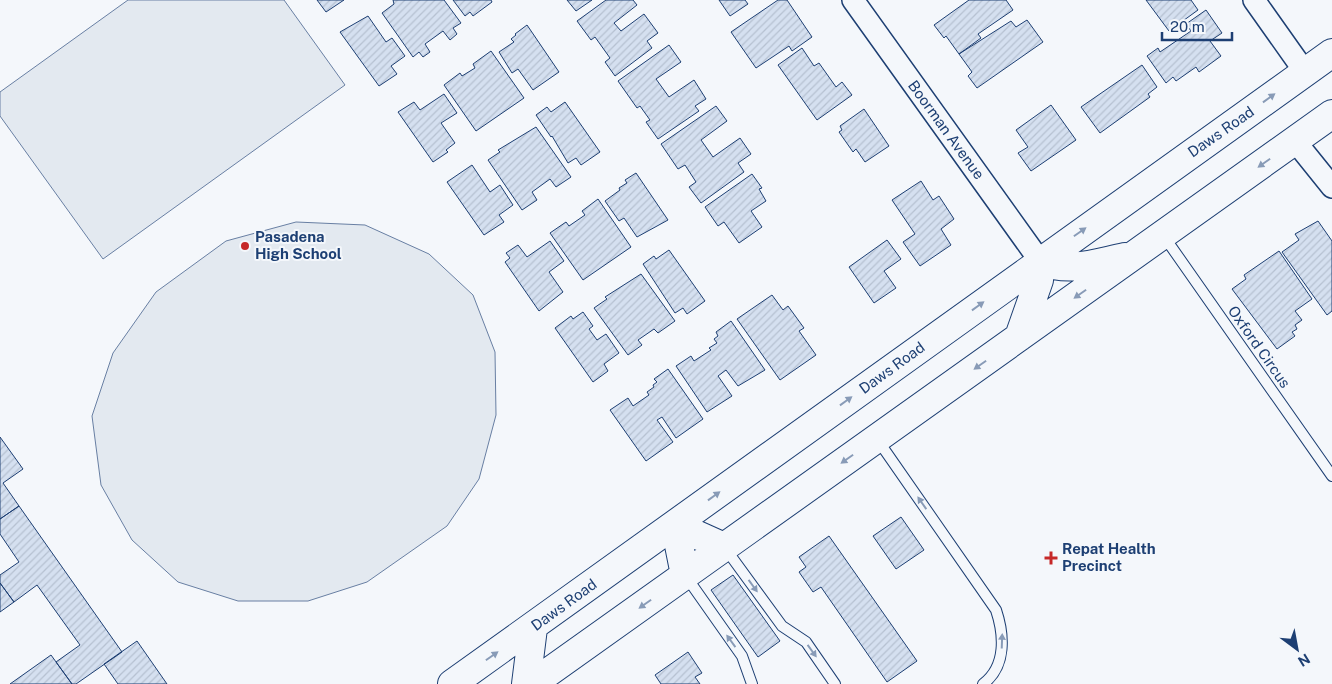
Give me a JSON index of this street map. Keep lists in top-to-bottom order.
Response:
{
  "streets": {
    "main road": ["Daws Road"],
    "street": ["Boorman Avenue"],
    "lane": ["Oxford Circus"]
  },
  "crossings": [
    ["Boorman Avenue", "Daws Road"]
  ],
  "places": {
    "other": ["Pasadena High School"],
    "health": ["Repat Health Precinct"]
  },
  "scale_bar": "20 m",
  "north": "bottom right"
}
